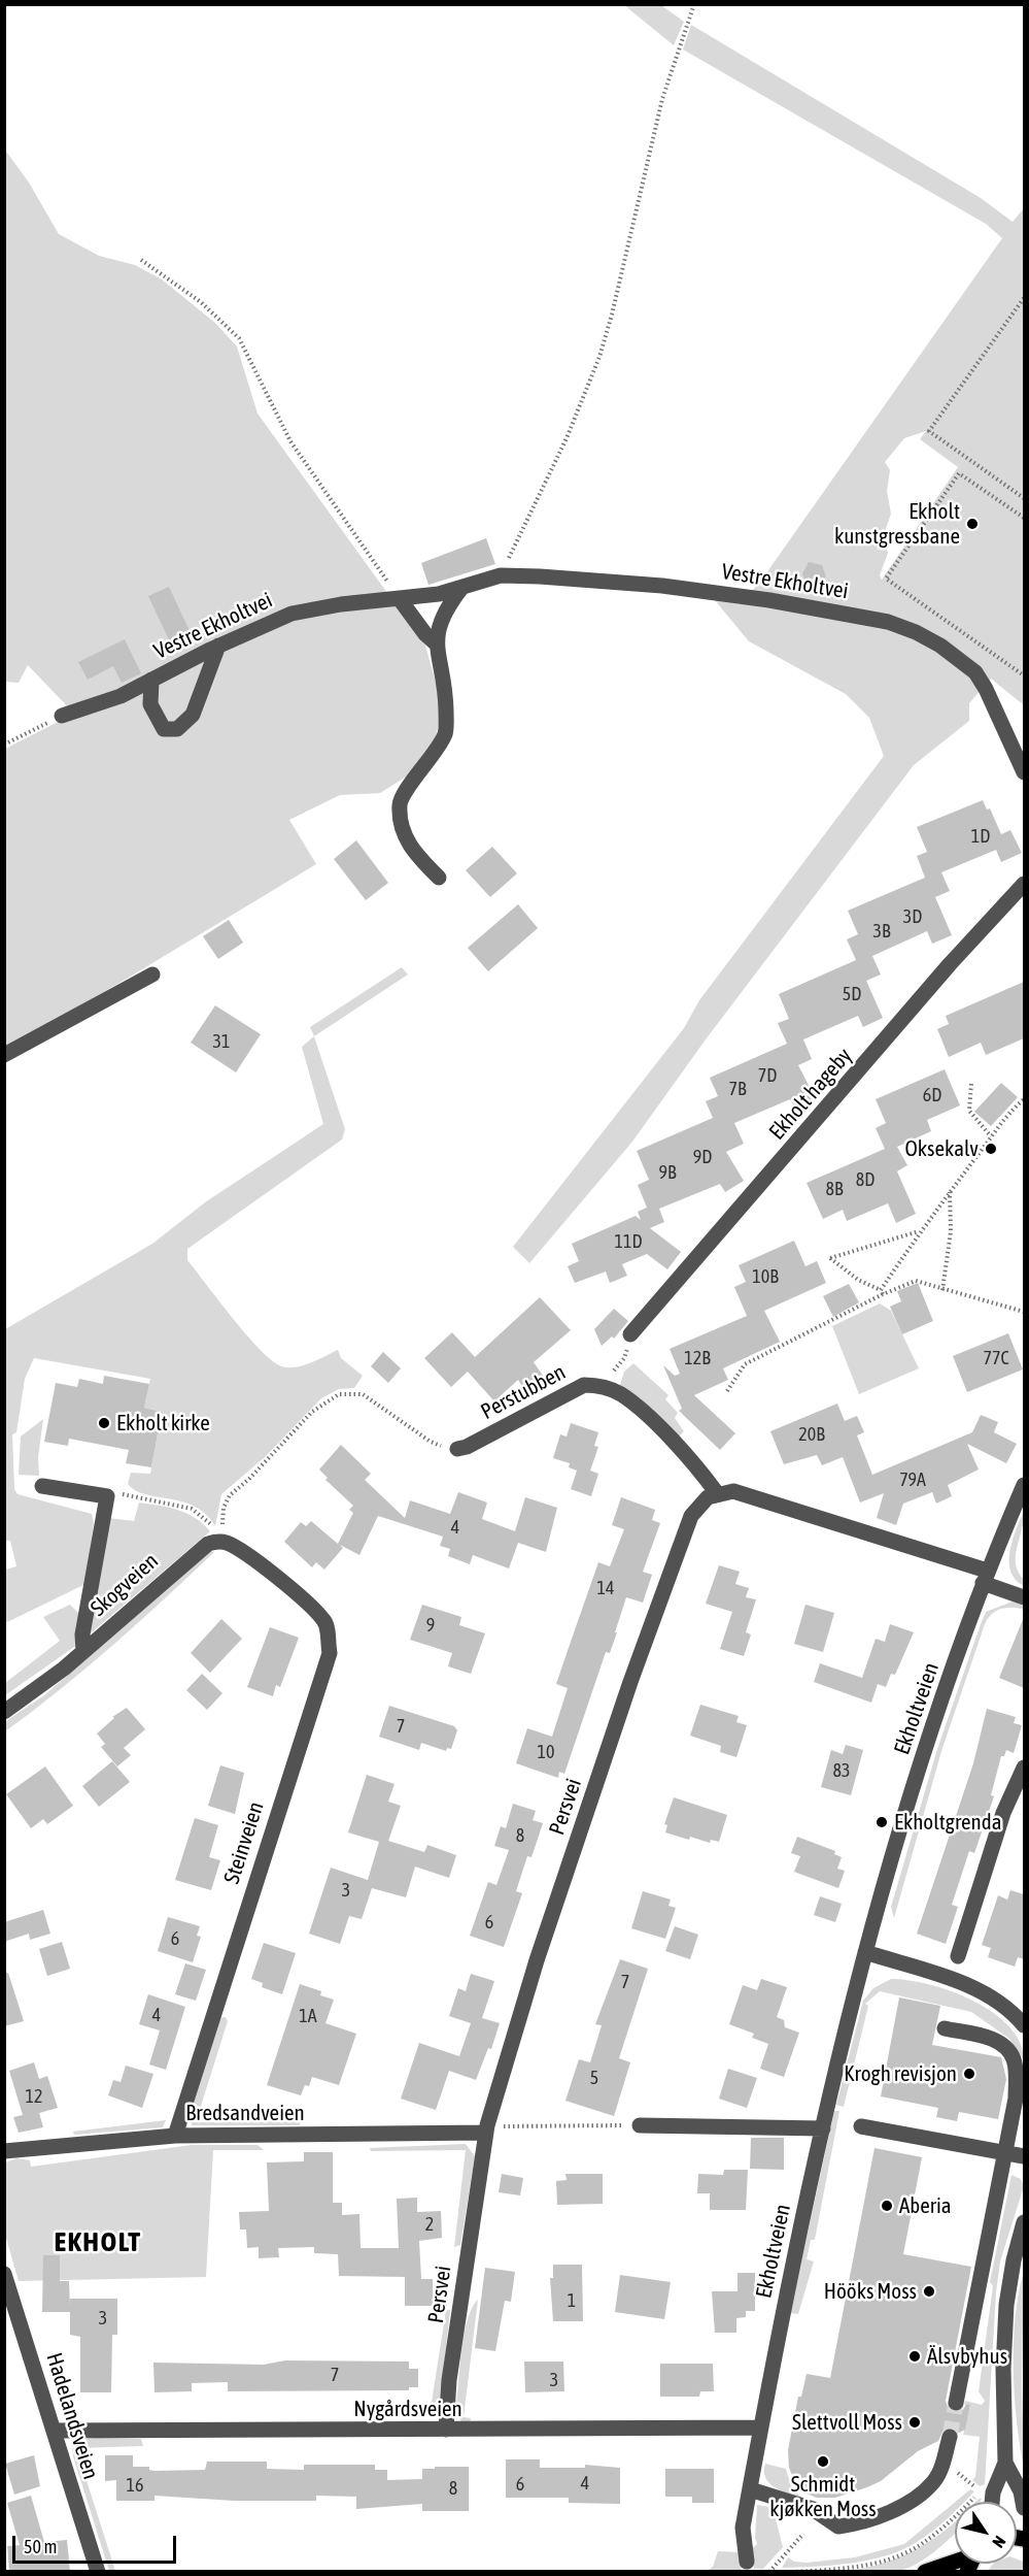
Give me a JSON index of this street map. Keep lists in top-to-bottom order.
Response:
{
  "streets": {
    "street": [
      "Vestre Ekholtvei",
      "Ekholt hageby",
      "Perstubben",
      "Skogveien",
      "Ekholtveien",
      "Persvei",
      "Steinveien",
      "Bredsandveien",
      "Nygårdsveien",
      "Hadelandsveien"
    ]
  },
  "crossings": [
    ["Perstubben", "Persvei"],
    ["Skogveien", "Steinveien"],
    ["Ekholtveien", "Nygårdsveien"],
    ["Persvei", "Bredsandveien"],
    ["Persvei", "Nygårdsveien"],
    ["Steinveien", "Bredsandveien"],
    ["Nygårdsveien", "Hadelandsveien"]
  ],
  "districts": ["EKHOLT"],
  "places": [
    "Ekholt kunstgressbane",
    "Oksekalv",
    "Ekholt kirke",
    "Ekholtgrenda",
    "Krogh revisjon",
    "Aberia",
    "Hööks Moss",
    "Älsvbyhus",
    "Slettvoll Moss",
    "Schmidt kjøkken Moss"
  ],
  "house_numbers": [
    "1D",
    "3D",
    "3B",
    "5D",
    "31",
    "7D",
    "7B",
    "6D",
    "9D",
    "9B",
    "8D",
    "8B",
    "11D",
    "10B",
    "12B",
    "77C",
    "20B",
    "79A",
    "4",
    "14",
    "9",
    "7",
    "10",
    "83",
    "8",
    "3",
    "6",
    "6",
    "7",
    "4",
    "1A",
    "5",
    "12",
    "2",
    "1",
    "3",
    "7",
    "3",
    "4",
    "6",
    "16",
    "8"
  ],
  "scale_bar": "50 m",
  "north": "bottom right"
}
